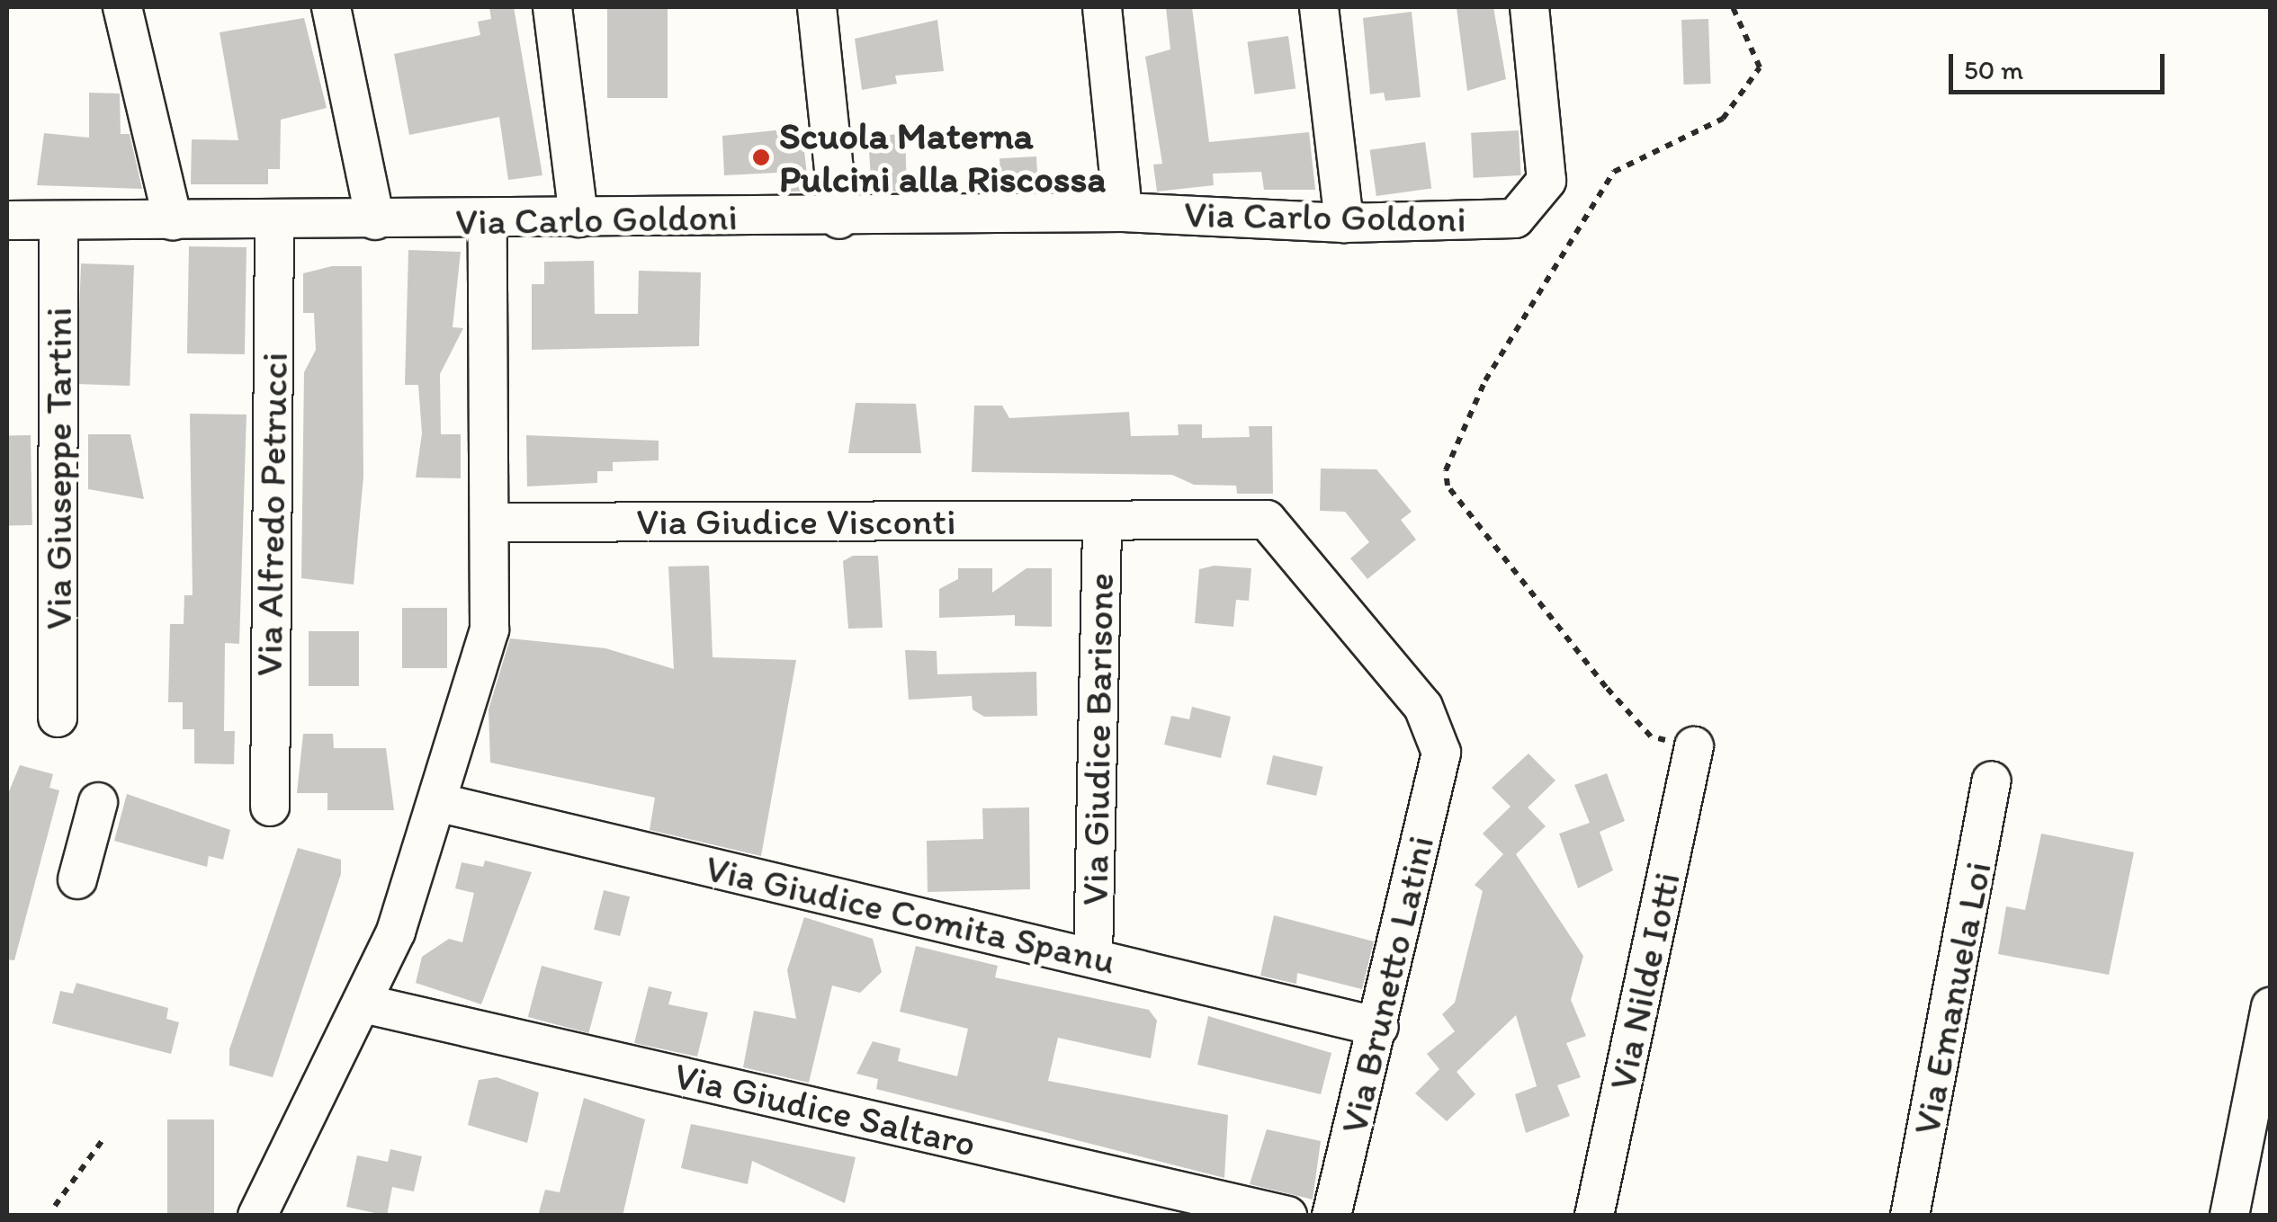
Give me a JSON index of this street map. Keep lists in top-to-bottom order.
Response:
{
  "streets": {
    "street": [
      "Via Carlo Goldoni",
      "Via Giuseppe Tartini",
      "Via Alfredo Petrucci",
      "Via Giudice Visconti",
      "Via Giudice Barisone",
      "Via Giudice Comita Spanu",
      "Via Nilde Iotti",
      "Via Brunetto Latini",
      "Via Emanuela Loi",
      "Via Giudice Saltaro"
    ]
  },
  "crossings": [
    ["Via Carlo Goldoni", "Via Giuseppe Tartini"],
    ["Via Carlo Goldoni", "Via Alfredo Petrucci"],
    ["Via Giudice Visconti", "Via Giudice Barisone"],
    ["Via Giudice Visconti", "Via Brunetto Latini"],
    ["Via Giudice Barisone", "Via Giudice Comita Spanu"],
    ["Via Giudice Comita Spanu", "Via Brunetto Latini"]
  ],
  "places": ["Scuola Materna Pulcini alla Riscossa"],
  "scale_bar": "50 m"
}
